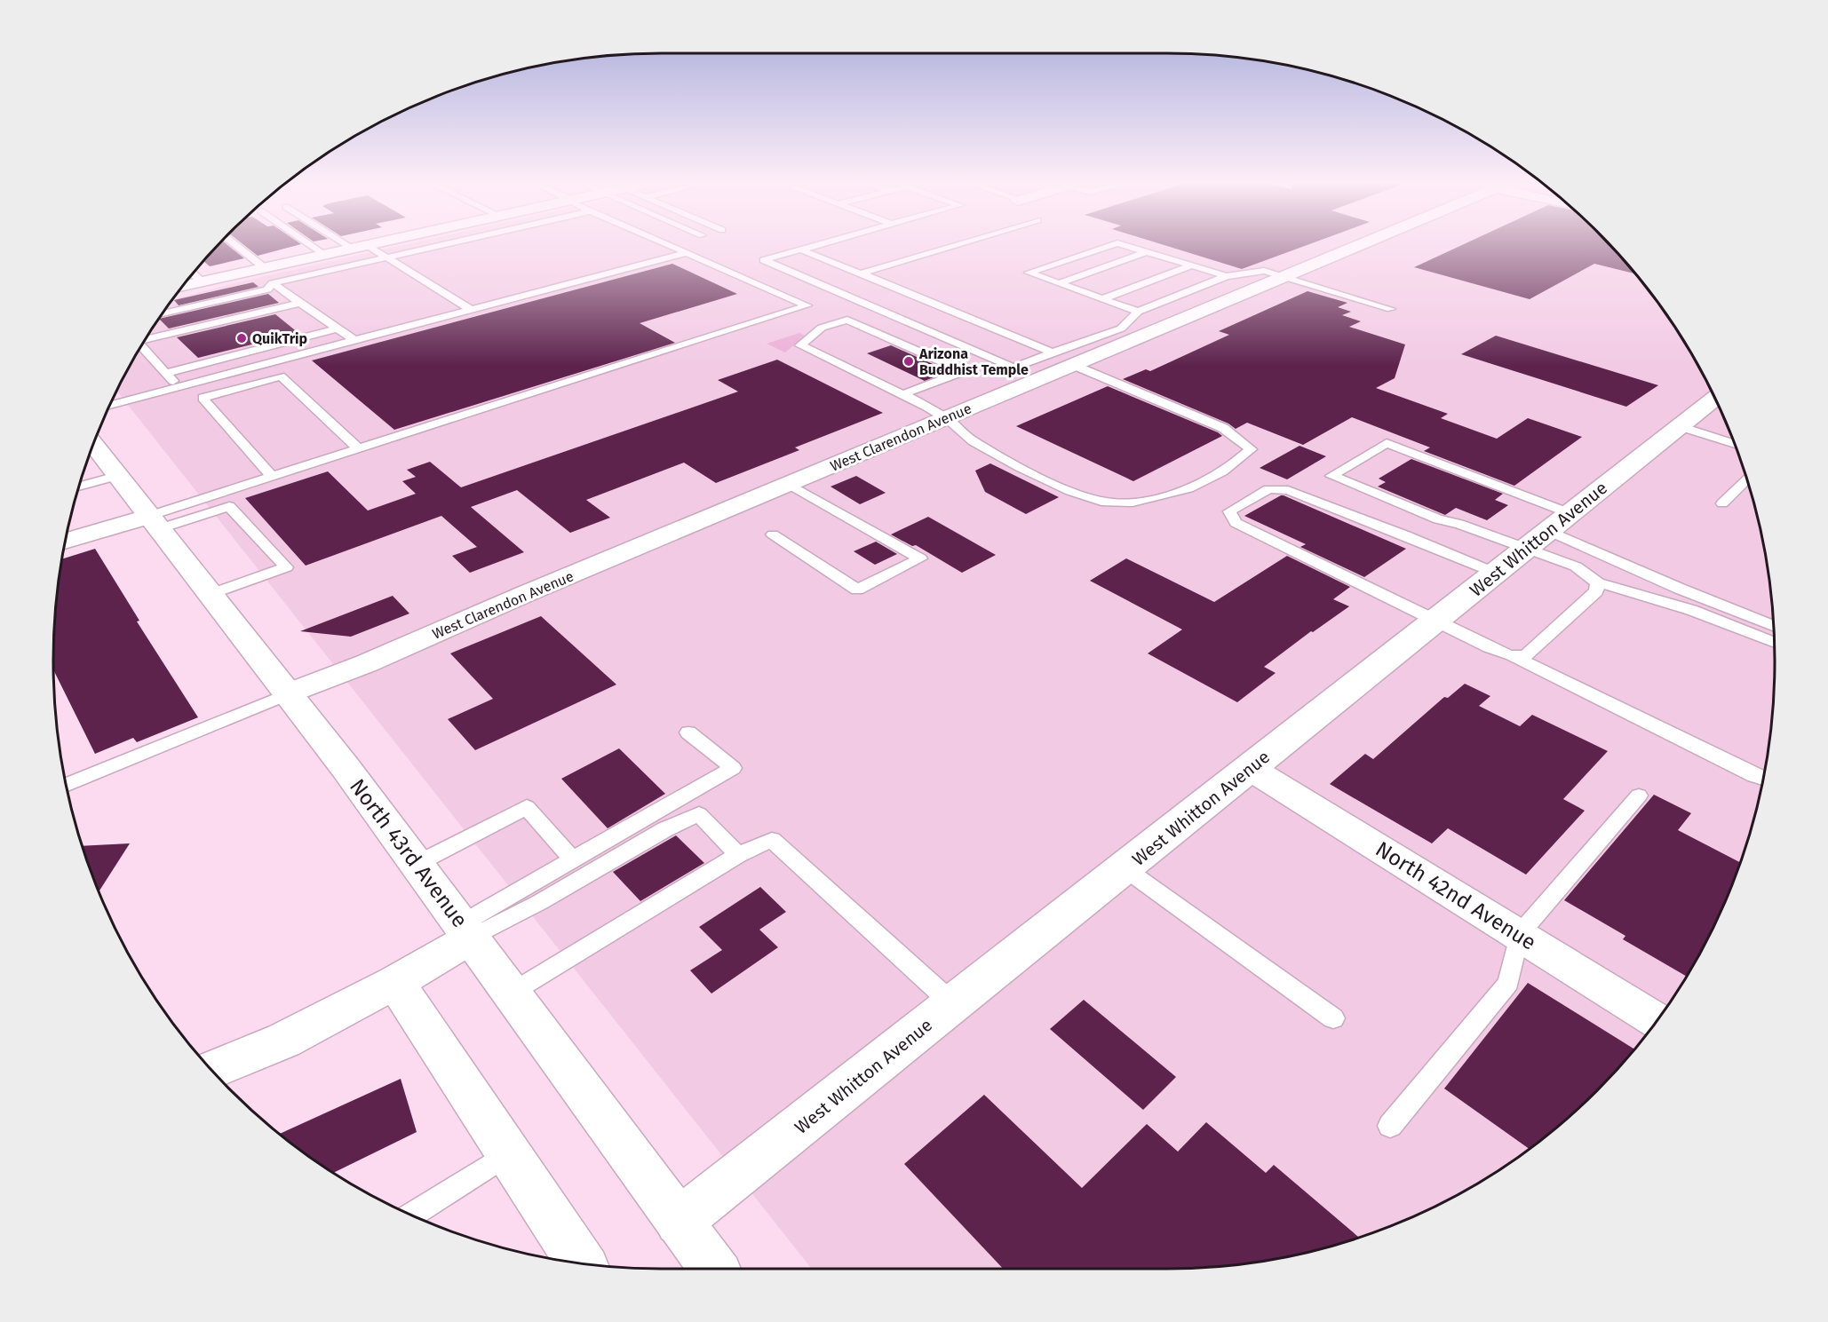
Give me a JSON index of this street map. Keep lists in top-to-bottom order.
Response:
{
  "streets": {
    "street": [
      "West Clarendon Avenue",
      "West Whitton Avenue",
      "North 43rd Avenue",
      "North 42nd Avenue"
    ]
  },
  "crossings": [
    ["West Clarendon Avenue", "North 43rd Avenue"],
    ["West Whitton Avenue", "North 43rd Avenue"],
    ["West Whitton Avenue", "North 42nd Avenue"]
  ],
  "places": ["QuikTrip", "Arizona Buddhist Temple"]
}
